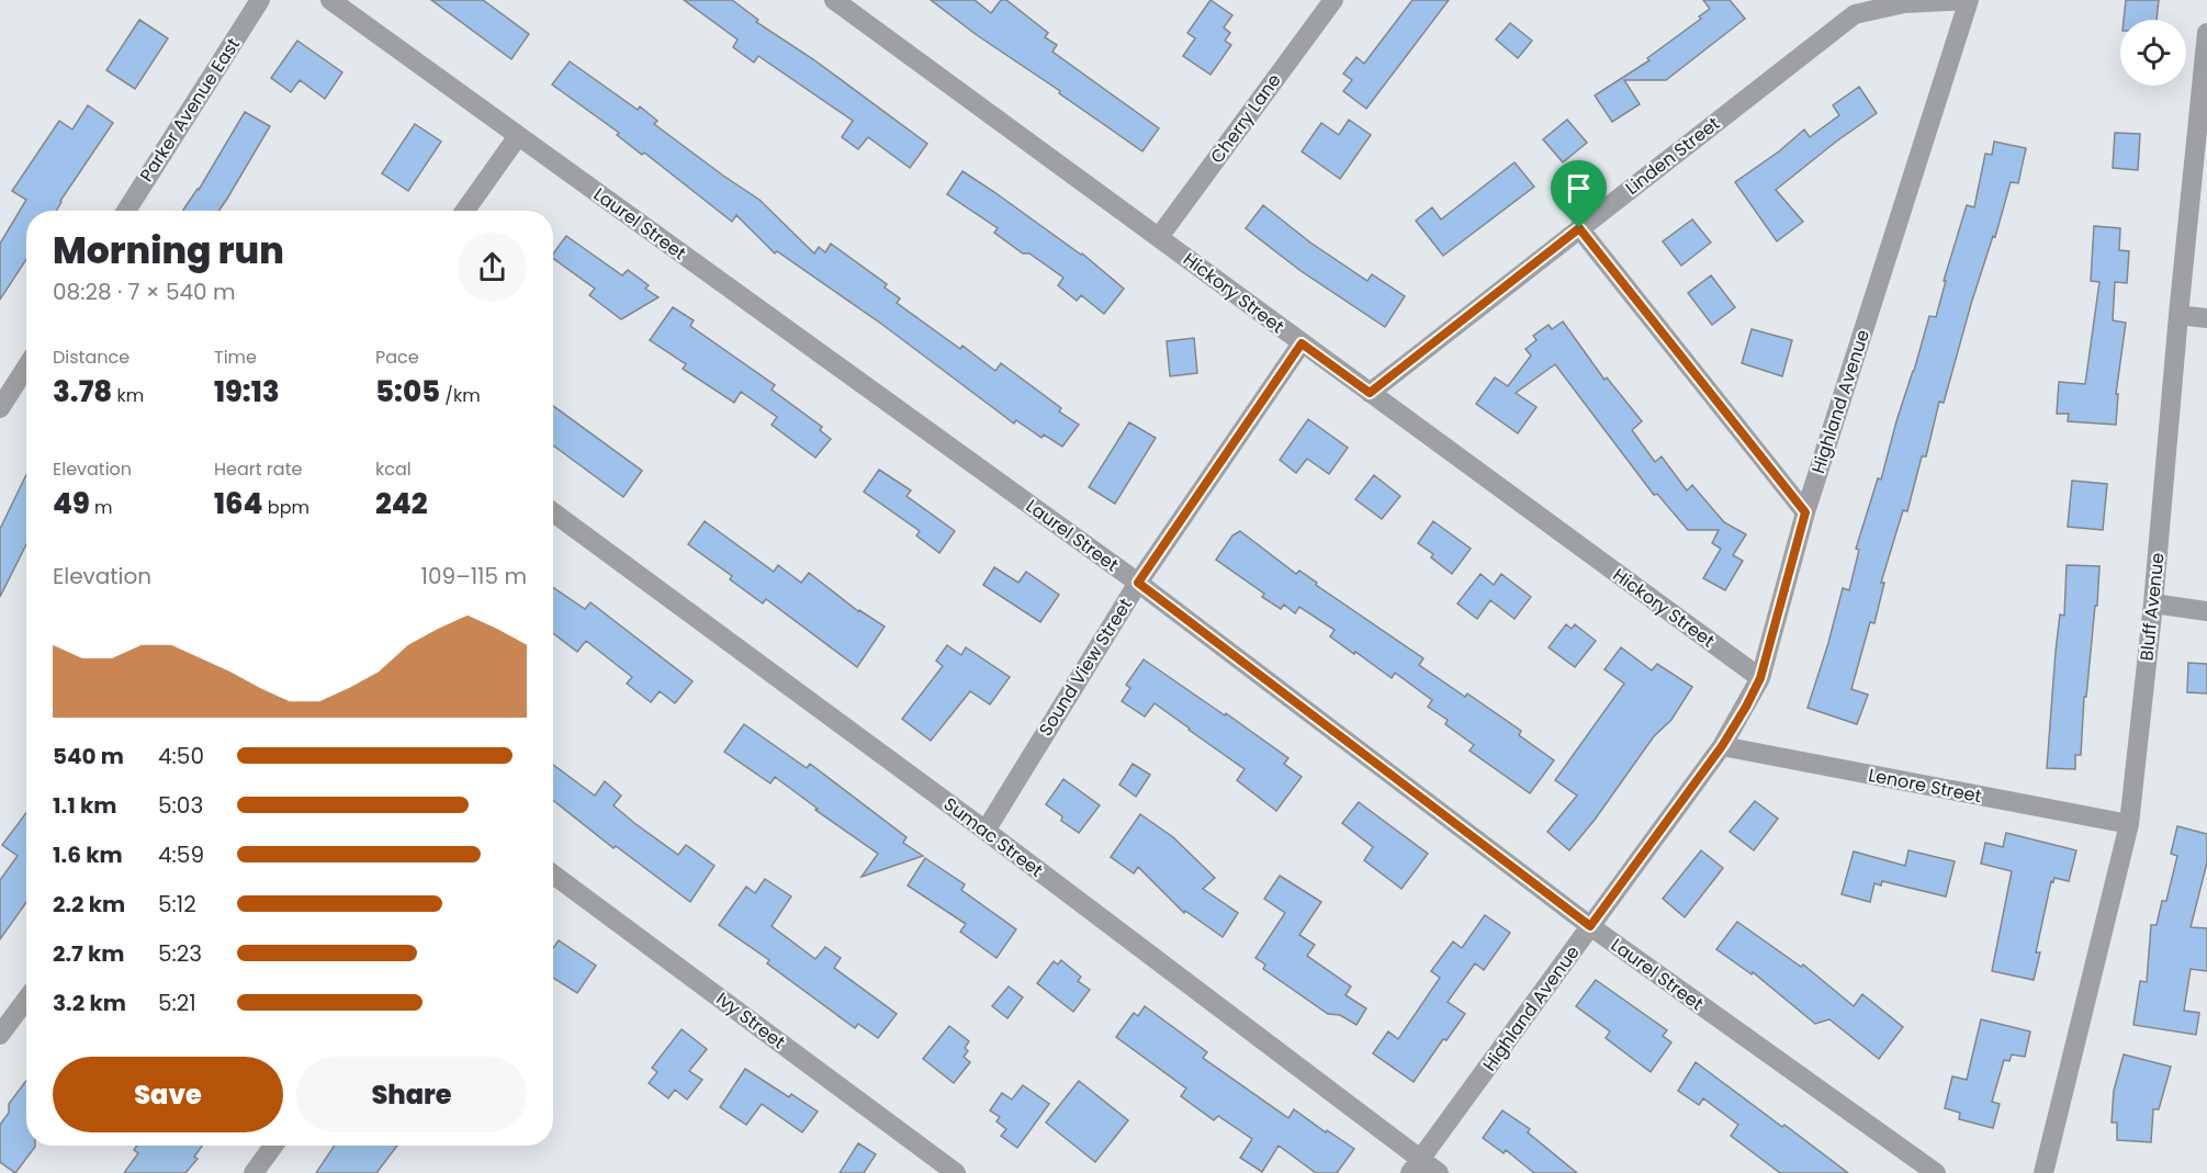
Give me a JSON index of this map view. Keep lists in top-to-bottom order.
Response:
{
  "streets": {
    "street": [
      "Parker Avenue East",
      "Cherry Lane",
      "Linden Street",
      "Laurel Street",
      "Hickory Street",
      "Highland Avenue",
      "Bluff Avenue",
      "Sound View Street",
      "Lenore Street",
      "Sumac Street",
      "Ivy Street"
    ]
  },
  "crossings": [
    ["Cherry Lane", "Hickory Street"],
    ["Linden Street", "Hickory Street"],
    ["Linden Street", "Highland Avenue"],
    ["Laurel Street", "Highland Avenue"],
    ["Laurel Street", "Sound View Street"],
    ["Hickory Street", "Highland Avenue"],
    ["Hickory Street", "Sound View Street"],
    ["Highland Avenue", "Lenore Street"],
    ["Highland Avenue", "Sumac Street"],
    ["Bluff Avenue", "Lenore Street"],
    ["Sound View Street", "Sumac Street"]
  ],
  "page": {
    "heading": ["Morning run", "08:28 · 7 × 540 m"],
    "stats": [
      ["Distance", "3.78 km"],
      ["Time", "19:13"],
      ["Pace", "5:05 /km"],
      ["Elevation", "49 m"],
      ["Heart rate", "164 bpm"],
      ["kcal", "242"]
    ],
    "chart": ["Elevation", "109–115 m"],
    "list": [
      {
        "name": "540 m",
        "note": "4:50"
      },
      {
        "name": "1.1 km",
        "note": "5:03"
      },
      {
        "name": "1.6 km",
        "note": "4:59"
      },
      {
        "name": "2.2 km",
        "note": "5:12"
      },
      {
        "name": "2.7 km",
        "note": "5:23"
      },
      {
        "name": "3.2 km",
        "note": "5:21"
      }
    ],
    "buttons": ["Save", "Share"]
  }
}
